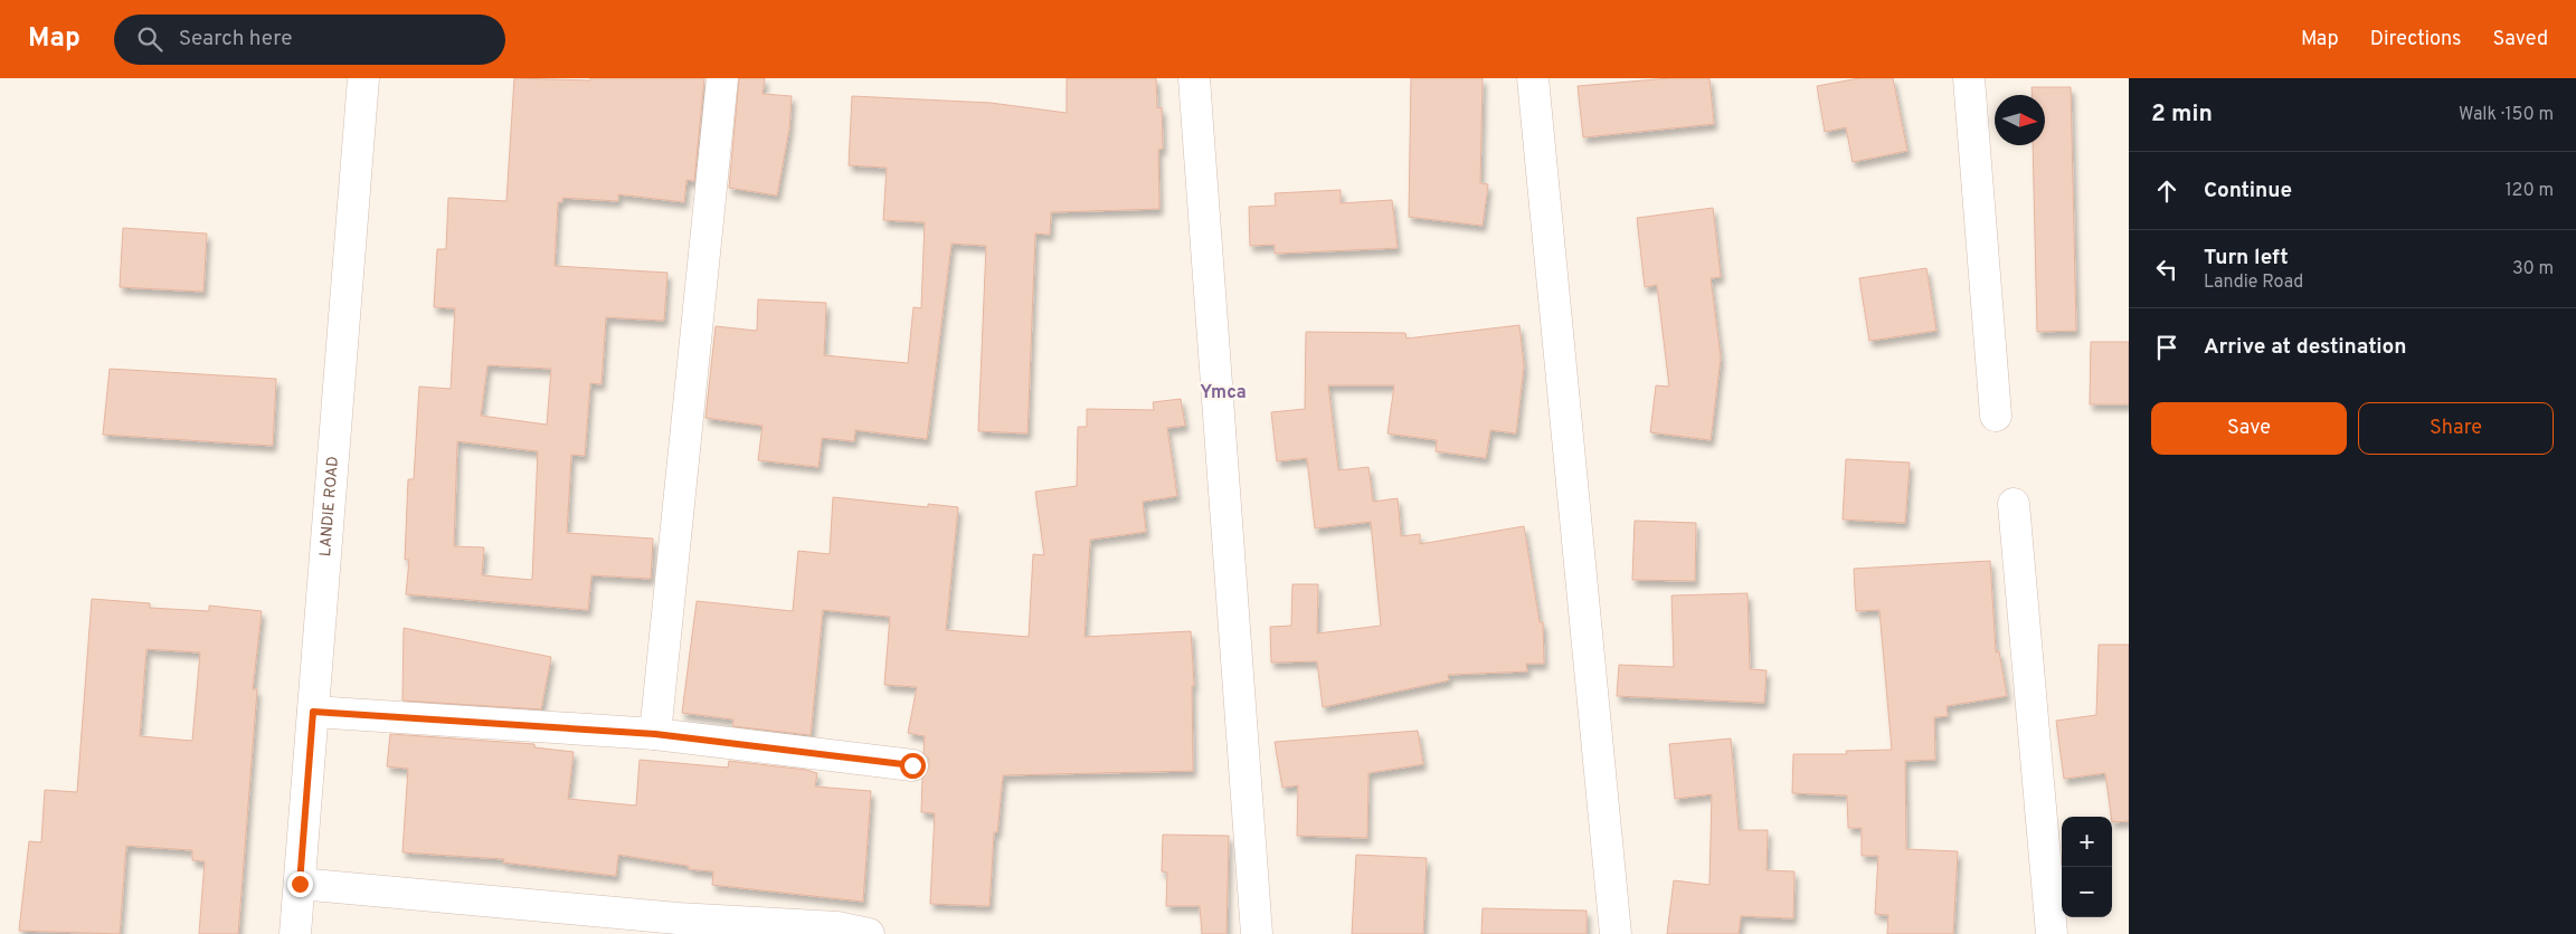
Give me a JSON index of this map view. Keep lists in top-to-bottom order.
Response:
{
  "streets": {
    "street": ["LANDIE ROAD"]
  },
  "districts": ["Ymca"],
  "north": "right",
  "page": {
    "header": "Map",
    "search": "Search here",
    "nav": ["Map", "Directions", "Saved"],
    "heading": ["2 min", "Walk · 150 m"],
    "list": [
      ["Continue", "120 m"],
      ["Turn left", "Landie Road", "30 m"],
      "Arrive at destination"
    ],
    "buttons": ["Save", "Share"],
    "map_buttons": ["+", "−"]
  }
}
